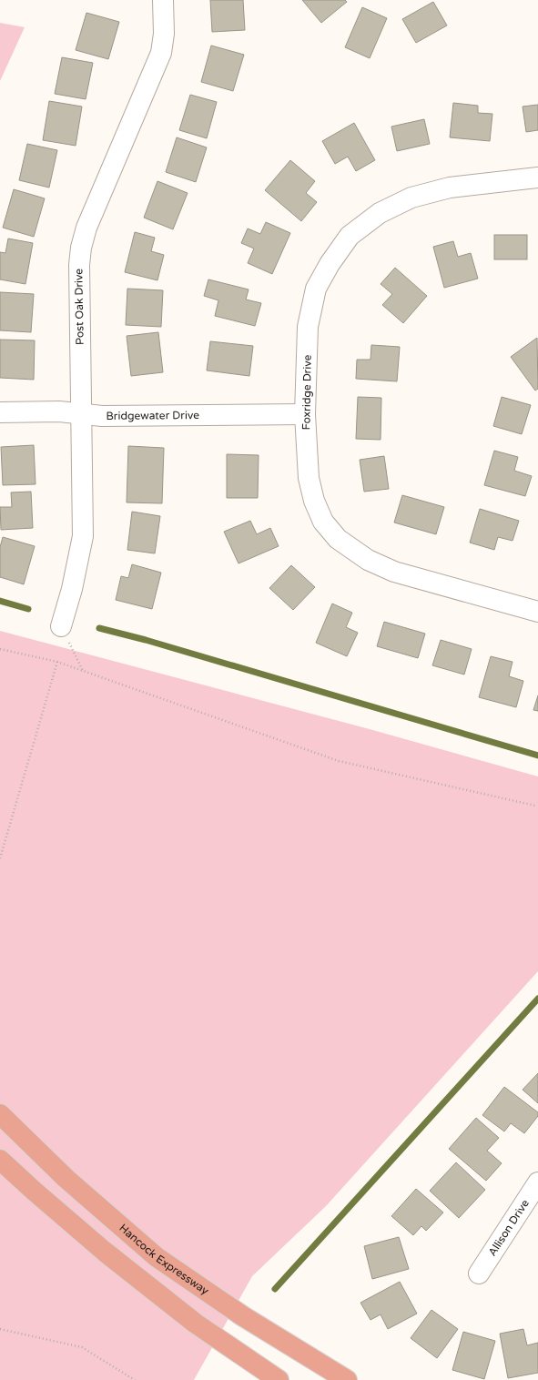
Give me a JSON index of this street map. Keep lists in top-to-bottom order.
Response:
{
  "streets": {
    "main road": ["Hancock Expressway"],
    "street": [
      "Post Oak Drive",
      "Foxridge Drive",
      "Bridgewater Drive",
      "Allison Drive"
    ]
  },
  "crossings": [
    ["Post Oak Drive", "Bridgewater Drive"],
    ["Foxridge Drive", "Bridgewater Drive"]
  ]
}
